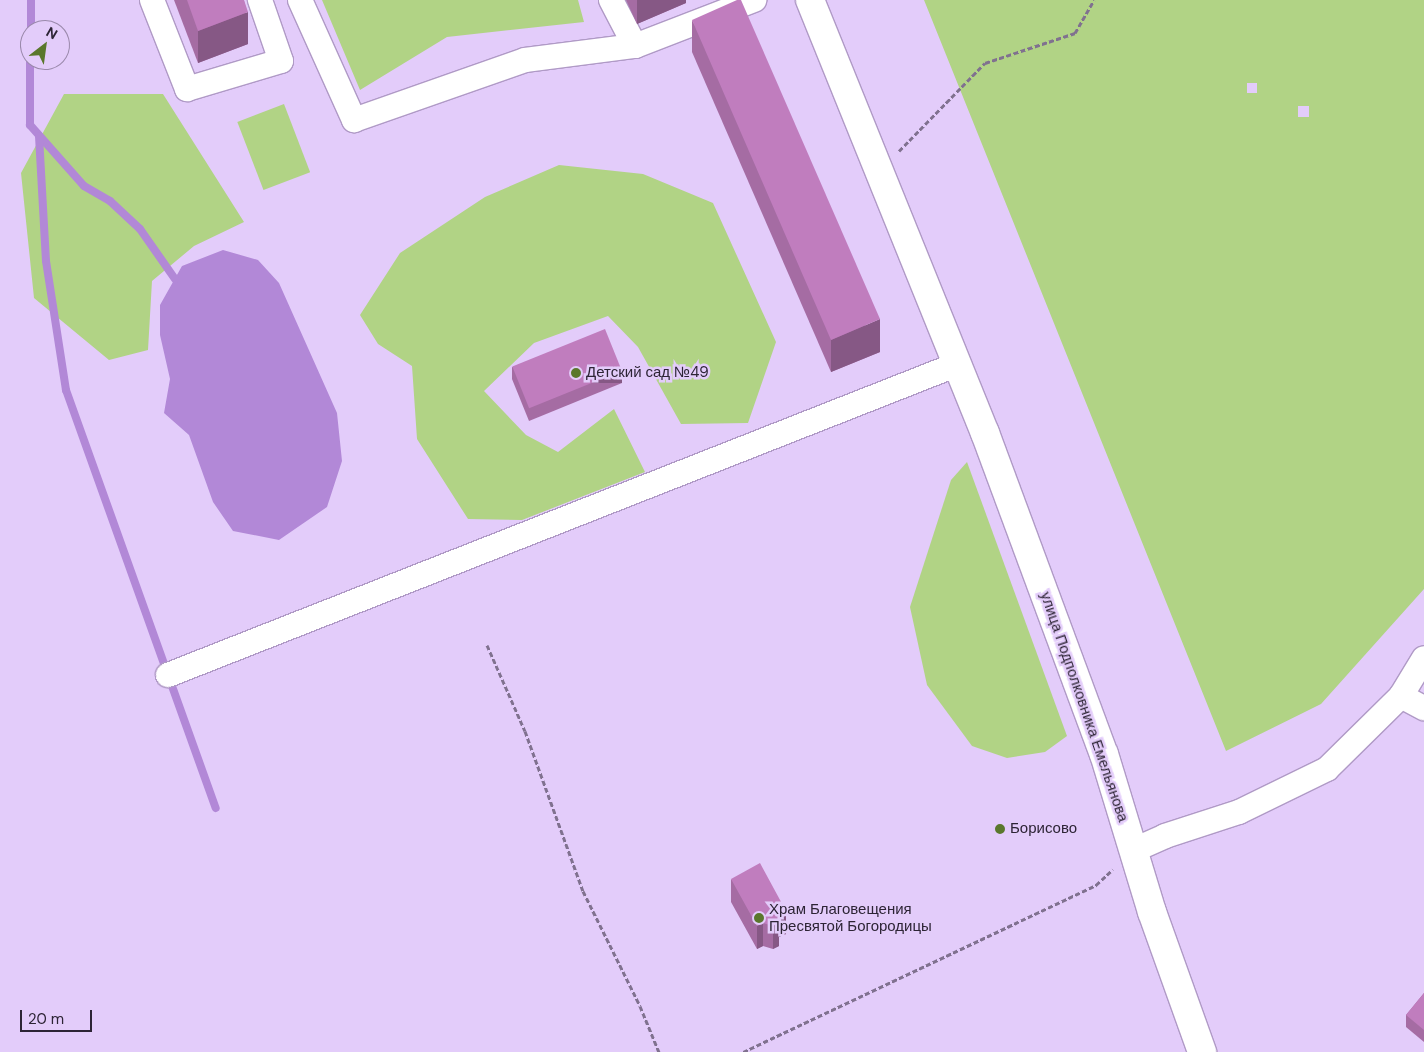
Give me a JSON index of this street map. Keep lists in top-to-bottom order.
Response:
{
  "streets": {
    "main road": ["улица Подполковника Емельянова"]
  },
  "places": ["Детский сад №49", "Борисово", "Храм Благовещения Пресвятой Богородицы"],
  "scale_bar": "20 m",
  "north": "top right"
}
